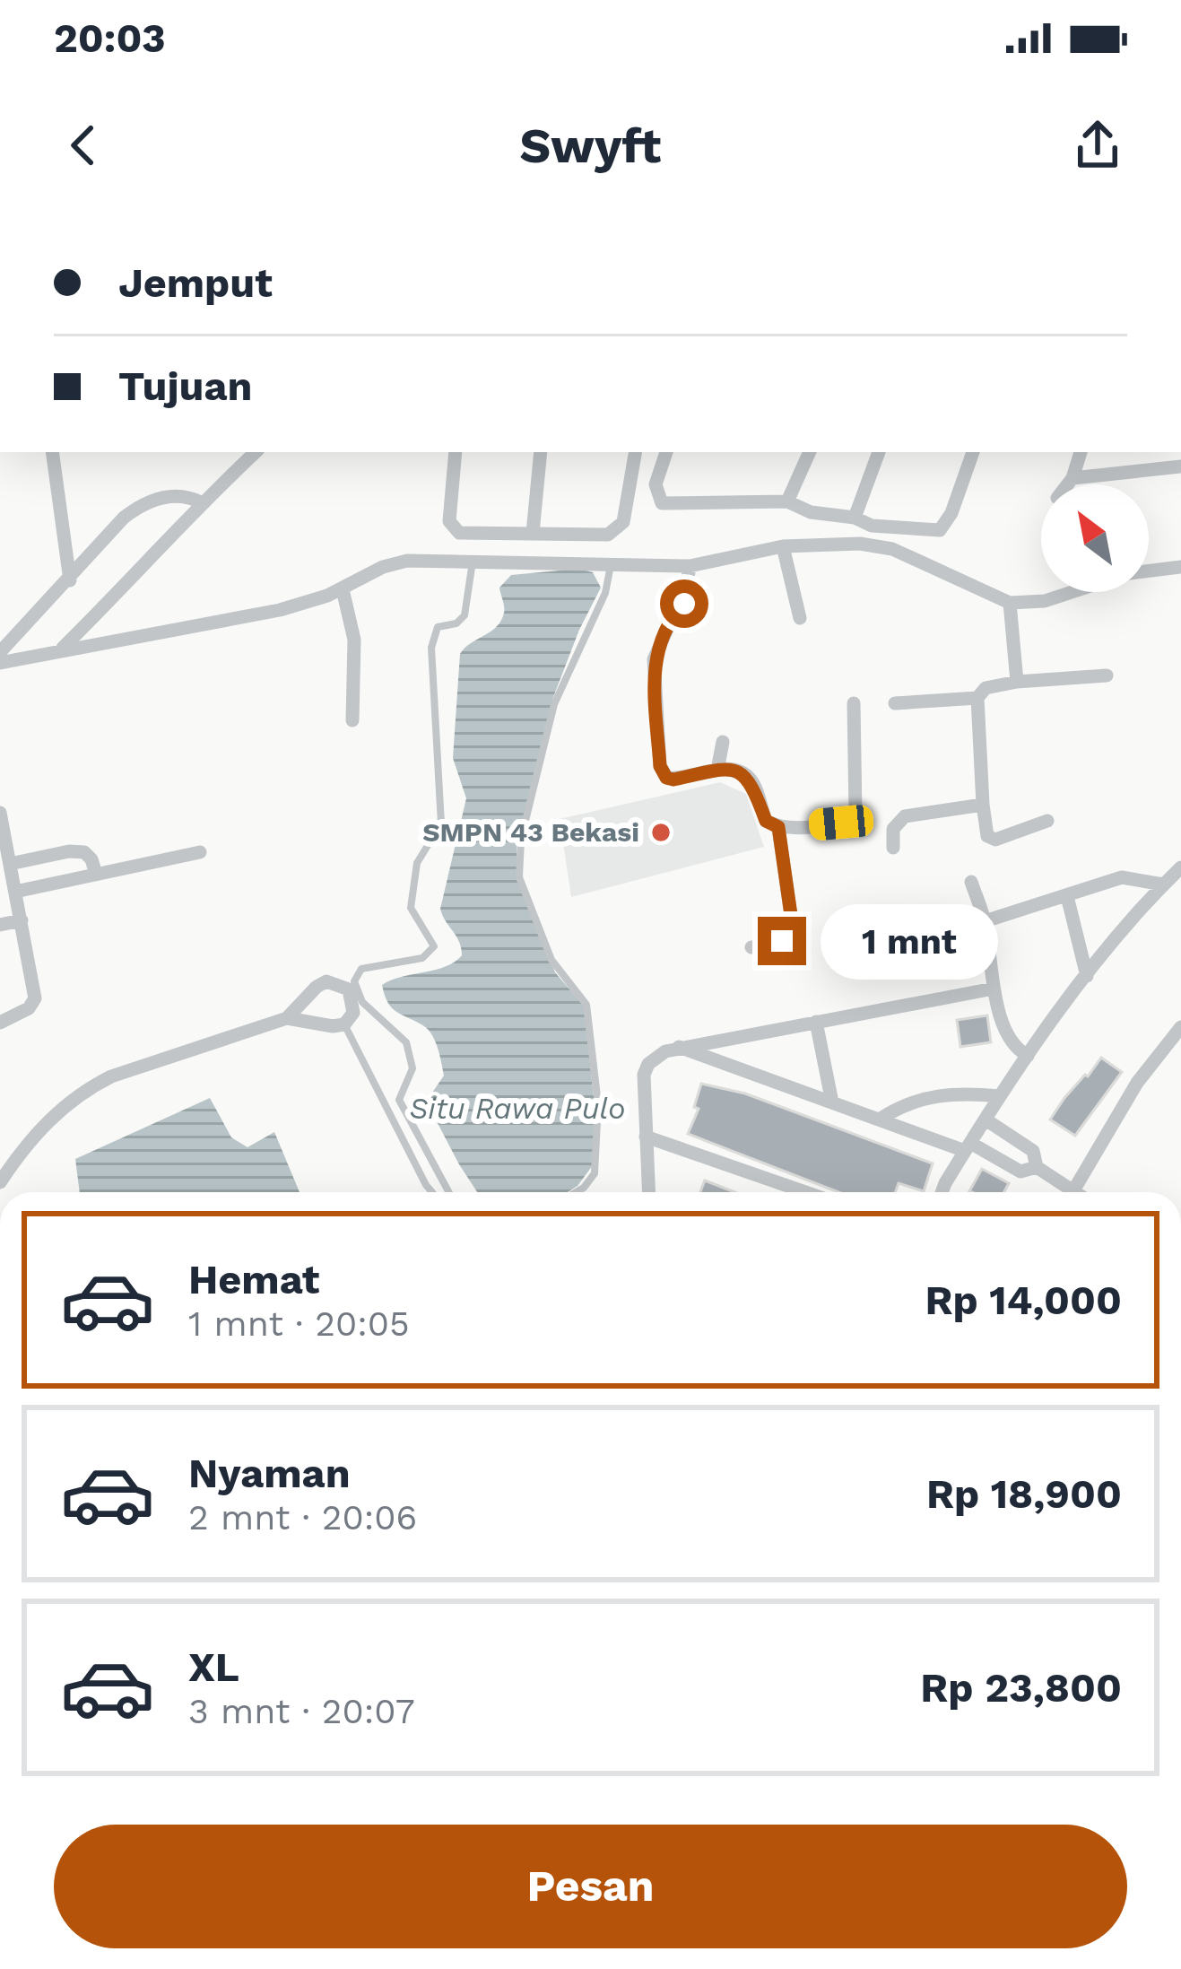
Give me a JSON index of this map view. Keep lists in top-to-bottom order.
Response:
{
  "water": ["Situ Rawa Pulo"],
  "places": ["SMPN 43 Bekasi"],
  "north": "top left",
  "page": {
    "status": "20:03",
    "header": "Swyft",
    "banner": ["Jemput", "Tujuan"],
    "bubble": "1 mnt",
    "list": [
      {
        "name": "Hemat",
        "note": "1 mnt · 20:05",
        "value": "Rp 14,000"
      },
      {
        "name": "Nyaman",
        "note": "2 mnt · 20:06",
        "value": "Rp 18,900"
      },
      {
        "name": "XL",
        "note": "3 mnt · 20:07",
        "value": "Rp 23,800"
      }
    ],
    "buttons": "Pesan"
  }
}
